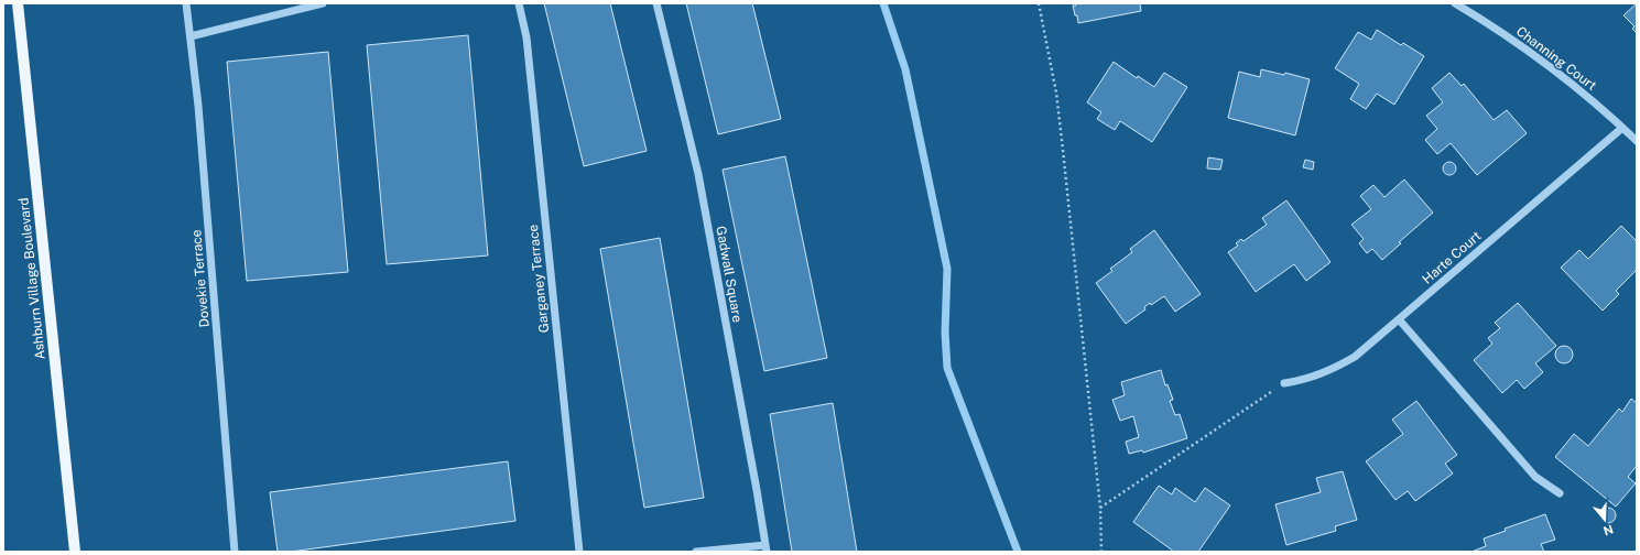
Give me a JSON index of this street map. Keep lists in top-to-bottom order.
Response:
{
  "streets": {
    "main road": ["Ashburn Village Boulevard"],
    "street": [
      "Channing Court",
      "Harte Court",
      "Gadwall Square",
      "Dovekie Terrace",
      "Garganey Terrace"
    ]
  },
  "crossings": [
    ["Channing Court", "Harte Court"]
  ],
  "north": "bottom"
}
